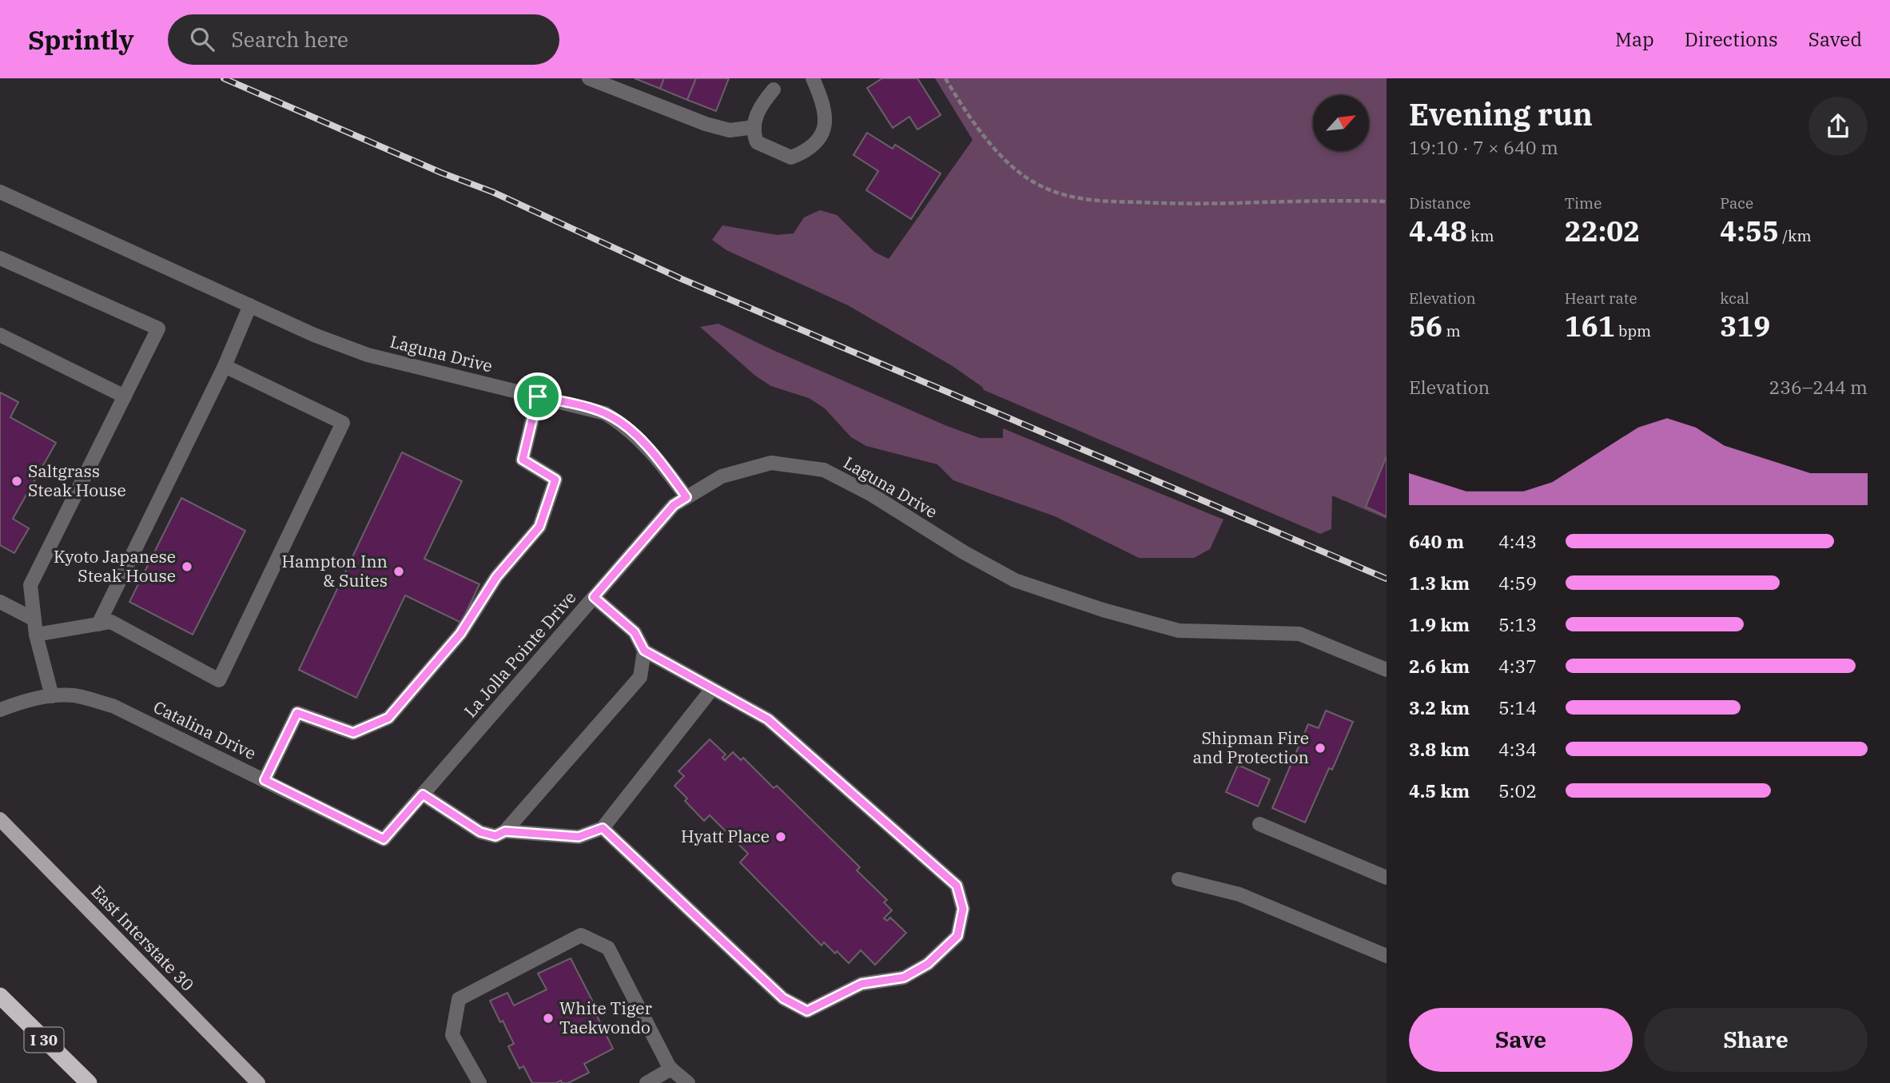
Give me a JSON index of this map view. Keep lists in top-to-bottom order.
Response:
{
  "streets": {
    "highway": ["I 30"],
    "main road": ["East Interstate 30"],
    "street": ["Laguna Drive", "La Jolla Pointe Drive", "Catalina Drive"]
  },
  "crossings": [
    ["Laguna Drive", "La Jolla Pointe Drive"],
    ["La Jolla Pointe Drive", "Catalina Drive"]
  ],
  "places": [
    "Saltgrass Steak House",
    "Kyoto Japanese Steak House",
    "Hampton Inn & Suites",
    "Shipman Fire and Protection",
    "Hyatt Place",
    "White Tiger Taekwondo"
  ],
  "north": "top right",
  "page": {
    "header": "Sprintly",
    "search": "Search here",
    "nav": ["Map", "Directions", "Saved"],
    "heading": ["Evening run", "19:10 · 7 × 640 m"],
    "stats": [
      ["Distance", "4.48 km"],
      ["Time", "22:02"],
      ["Pace", "4:55 /km"],
      ["Elevation", "56 m"],
      ["Heart rate", "161 bpm"],
      ["kcal", "319"]
    ],
    "chart": ["Elevation", "236–244 m"],
    "list": [
      {
        "name": "640 m",
        "note": "4:43"
      },
      {
        "name": "1.3 km",
        "note": "4:59"
      },
      {
        "name": "1.9 km",
        "note": "5:13"
      },
      {
        "name": "2.6 km",
        "note": "4:37"
      },
      {
        "name": "3.2 km",
        "note": "5:14"
      },
      {
        "name": "3.8 km",
        "note": "4:34"
      },
      {
        "name": "4.5 km",
        "note": "5:02"
      }
    ],
    "buttons": ["Save", "Share"]
  }
}
